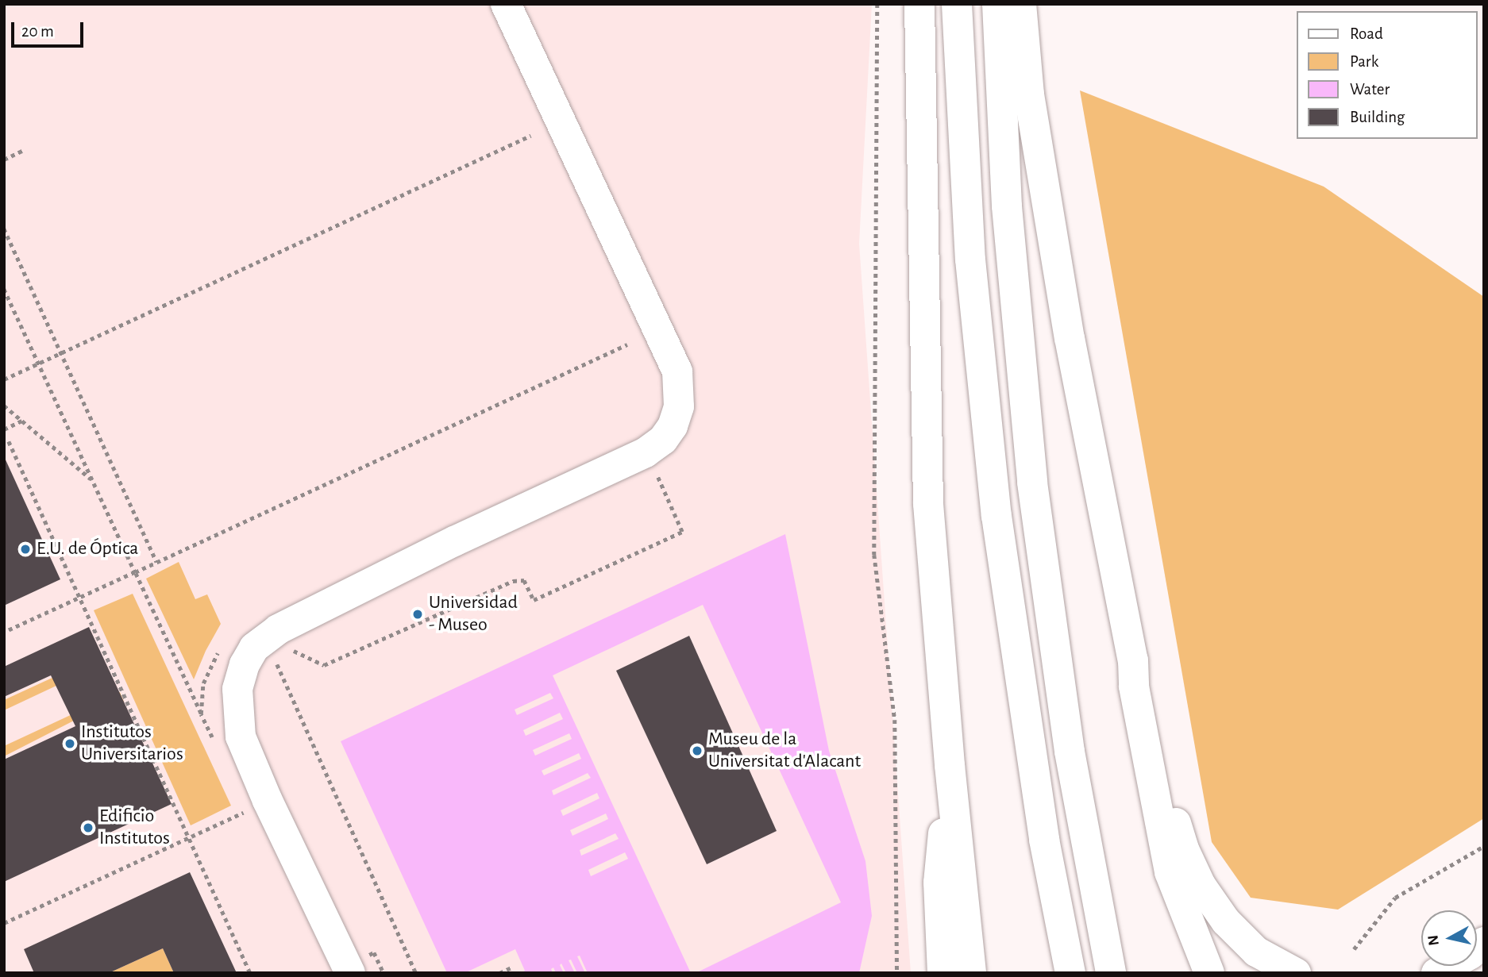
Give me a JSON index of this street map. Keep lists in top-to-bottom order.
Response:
{
  "places": [
    "E.U. de Óptica",
    "Universidad - Museo",
    "Institutos Universitarios",
    "Museu de la Universitat d'Alacant",
    "Edificio Institutos"
  ],
  "legend": [
    "Road",
    "Park",
    "Water",
    "Building"
  ],
  "scale_bar": "20 m",
  "north": "left"
}
